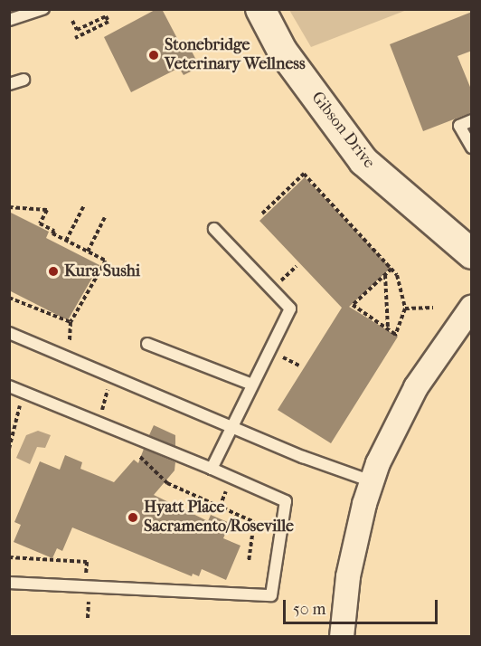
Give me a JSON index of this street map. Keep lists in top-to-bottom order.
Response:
{
  "streets": {
    "street": ["Gibson Drive"]
  },
  "places": ["Stonebridge Veterinary Wellness", "Kura Sushi", "Hyatt Place Sacramento/Roseville"],
  "scale_bar": "50 m"
}
